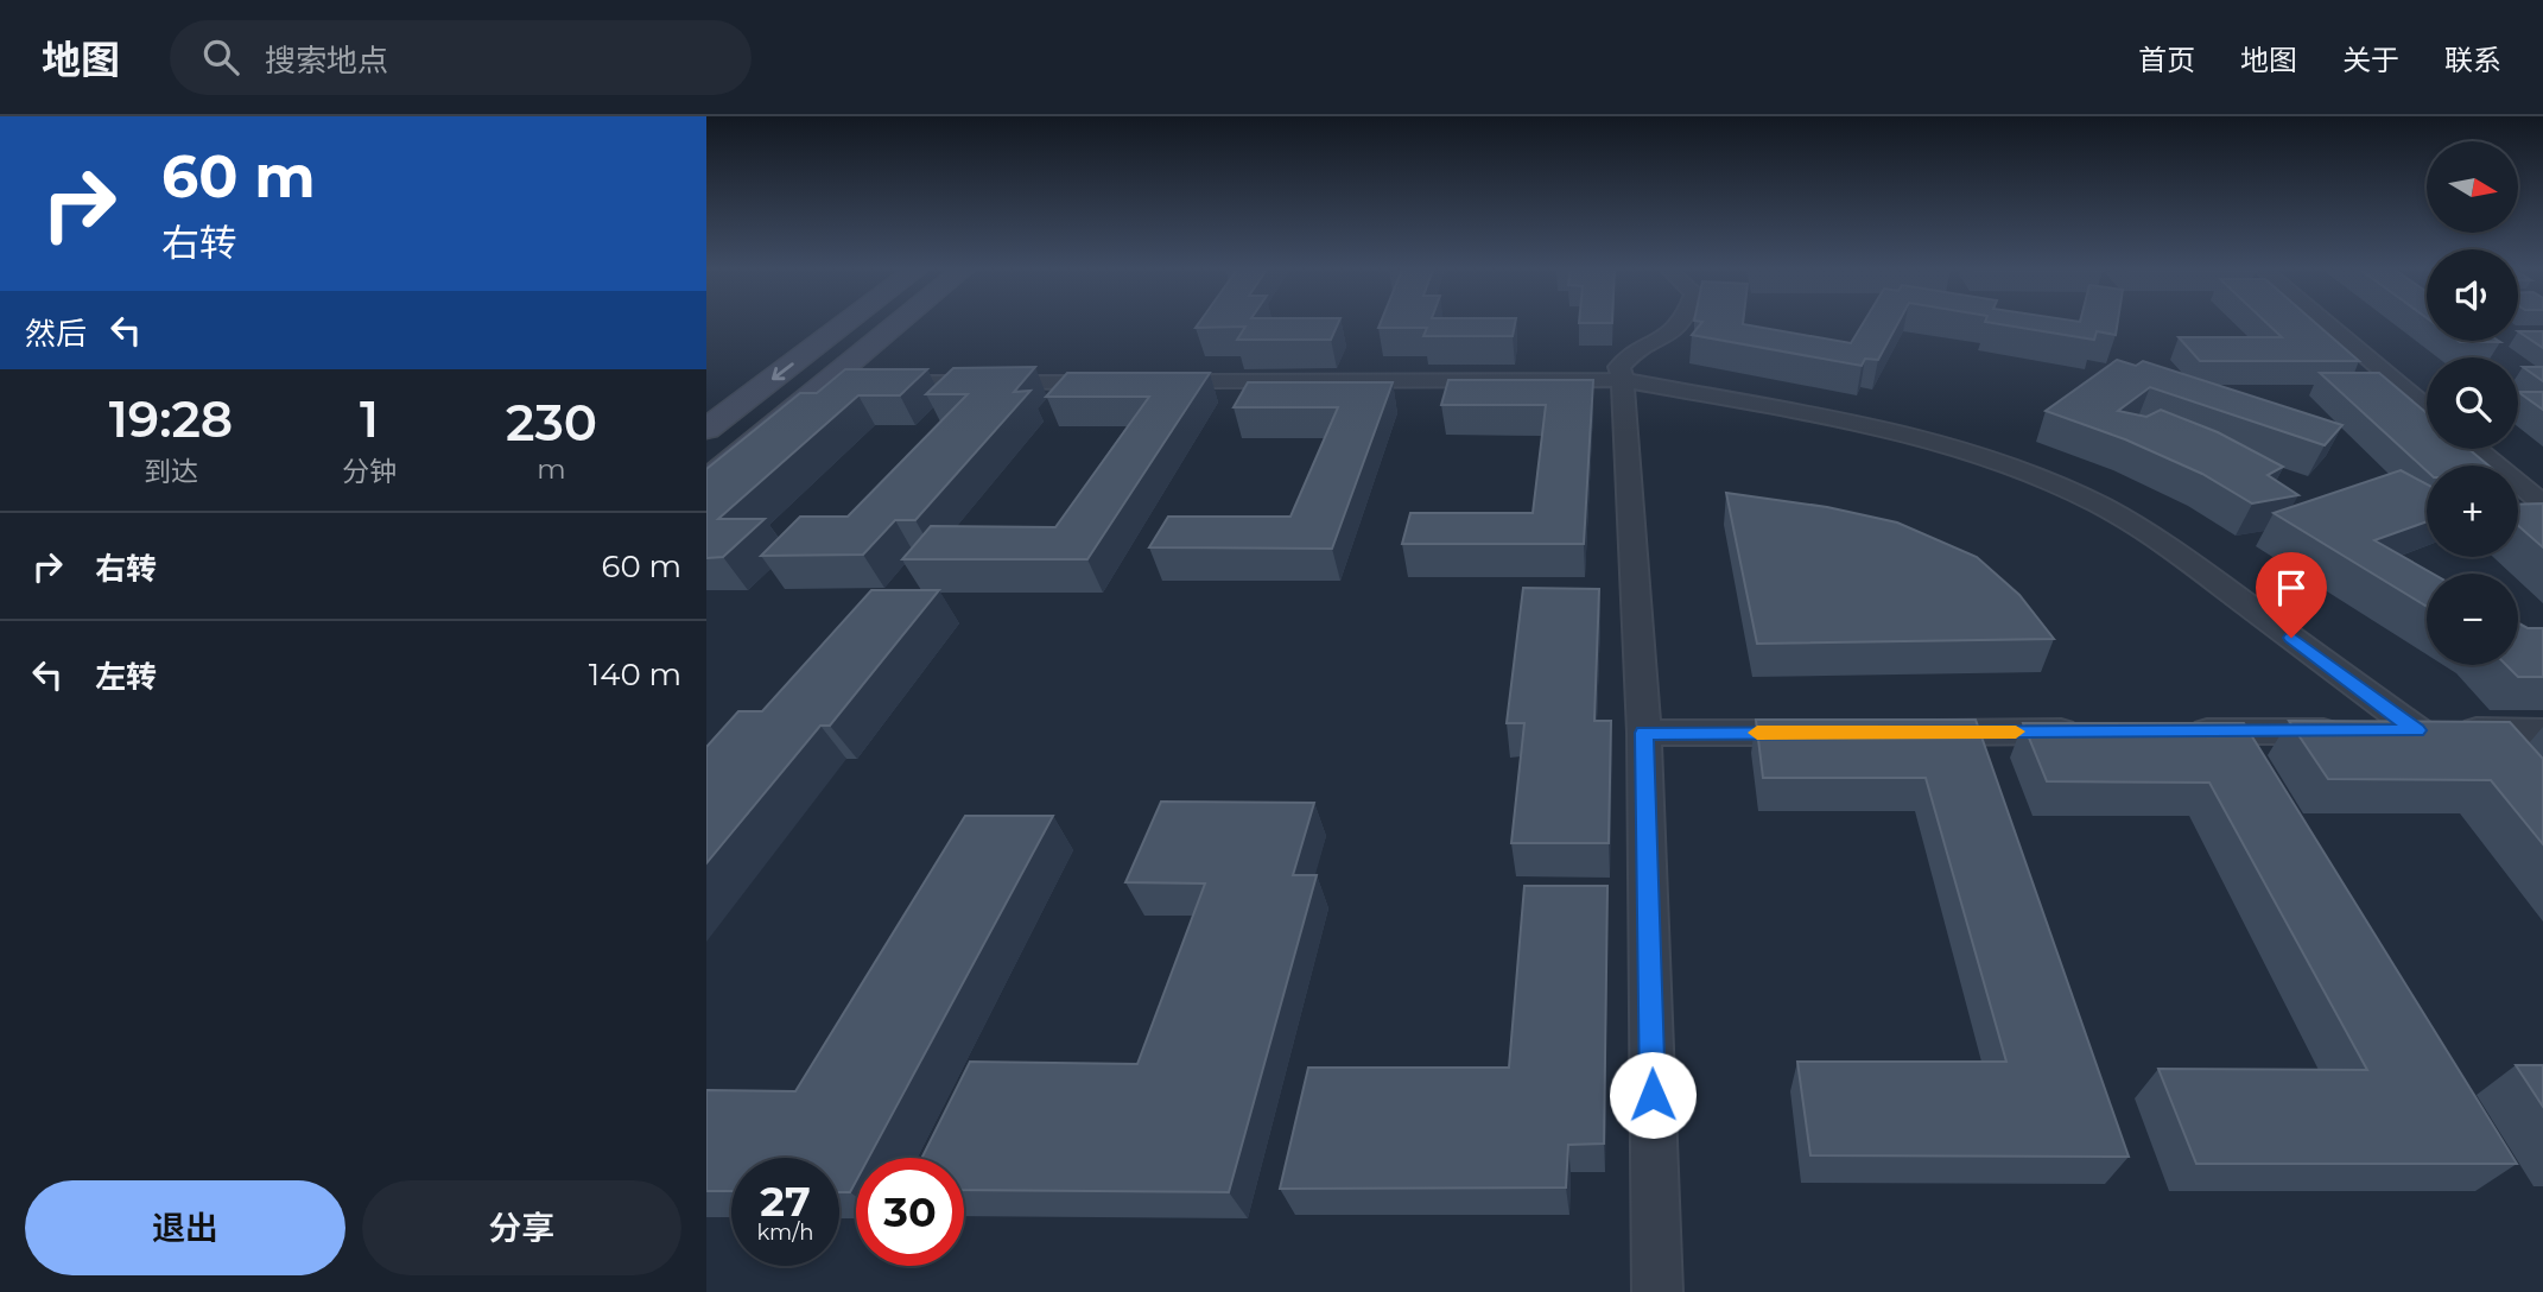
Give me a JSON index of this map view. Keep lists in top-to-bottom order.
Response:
{
  "north": "right",
  "page": {
    "header": "地图",
    "search": "搜索地点",
    "nav": [
      "首页",
      "地图",
      "关于",
      "联系"
    ],
    "turn": ["60 m", "右转"],
    "map_buttons": ["+", "−"],
    "then": "然后",
    "eta": [
      "19:28",
      "到达",
      "1",
      "分钟",
      "230",
      "m"
    ],
    "list": [
      {
        "name": "右转",
        "value": "60 m"
      },
      {
        "name": "左转",
        "value": "140 m"
      }
    ],
    "speed": "27 km/h",
    "limit": "30",
    "buttons": ["退出", "分享"]
  }
}
